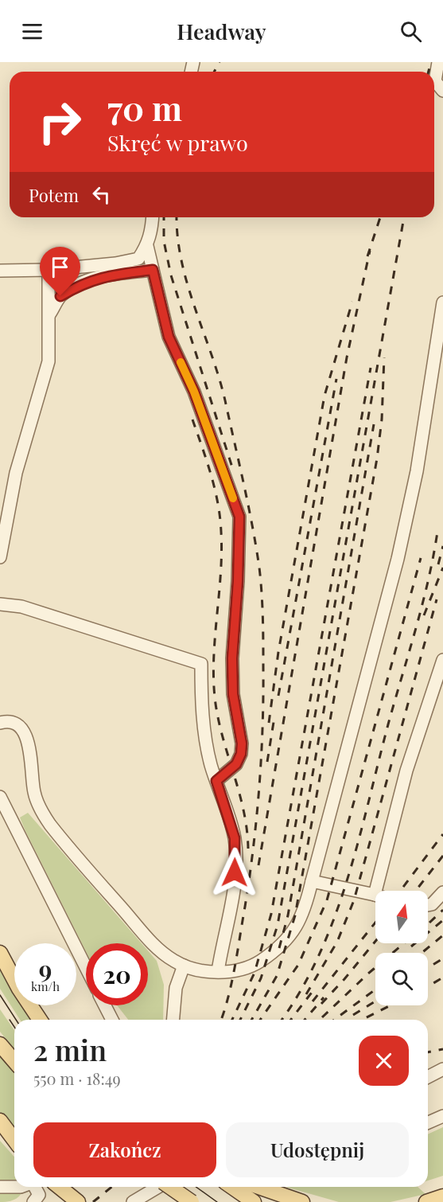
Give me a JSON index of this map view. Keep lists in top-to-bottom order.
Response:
{
  "north": "top",
  "page": {
    "header": "Headway",
    "turn": ["70 m", "Skręć w prawo"],
    "then": "Potem",
    "speed": "9 km/h",
    "limit": "20",
    "heading": ["2 min", "550 m · 18:49"],
    "buttons": ["Zakończ", "Udostępnij"]
  }
}
